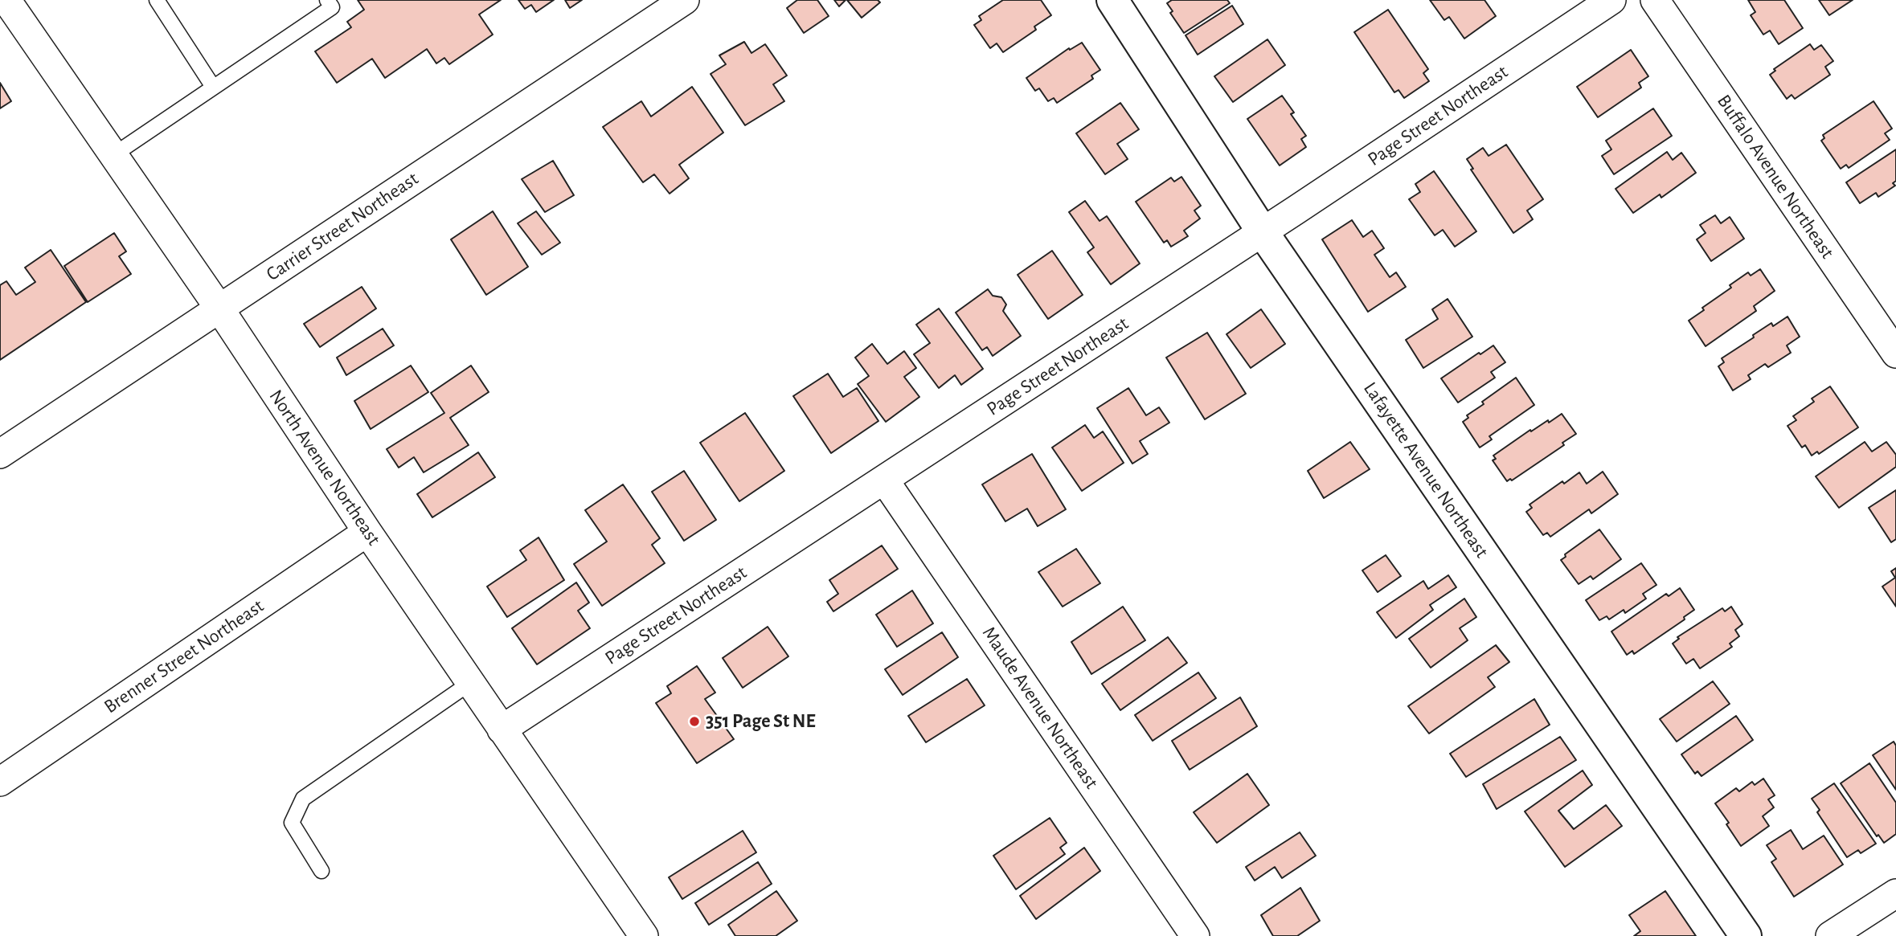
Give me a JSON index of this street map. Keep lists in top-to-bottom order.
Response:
{
  "streets": {
    "street": [
      "Page Street Northeast",
      "Buffalo Avenue Northeast",
      "Carrier Street Northeast",
      "North Avenue Northeast",
      "Lafayette Avenue Northeast",
      "Brenner Street Northeast",
      "Maude Avenue Northeast"
    ]
  },
  "crossings": [
    ["Page Street Northeast", "North Avenue Northeast"],
    ["Page Street Northeast", "Lafayette Avenue Northeast"],
    ["Page Street Northeast", "Maude Avenue Northeast"],
    ["Carrier Street Northeast", "North Avenue Northeast"],
    ["North Avenue Northeast", "Brenner Street Northeast"]
  ],
  "places": ["351 Page St NE"]
}
